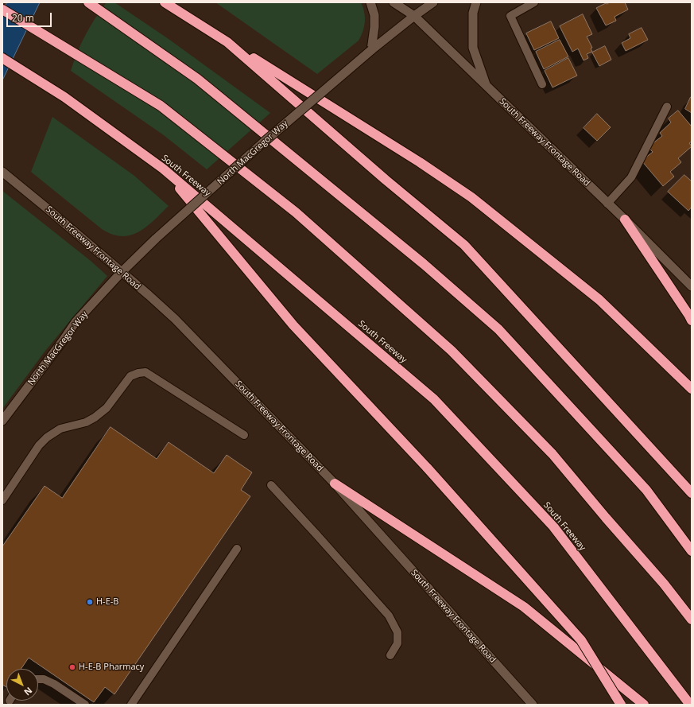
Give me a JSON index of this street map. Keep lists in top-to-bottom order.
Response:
{
  "streets": {
    "highway": ["South Freeway"],
    "main road": ["South Freeway Frontage Road", "North MacGregor Way"]
  },
  "crossings": [
    ["South Freeway Frontage Road", "North MacGregor Way"]
  ],
  "places": ["H-E-B", "H-E-B Pharmacy"],
  "scale_bar": "20 m",
  "north": "bottom right"
}
